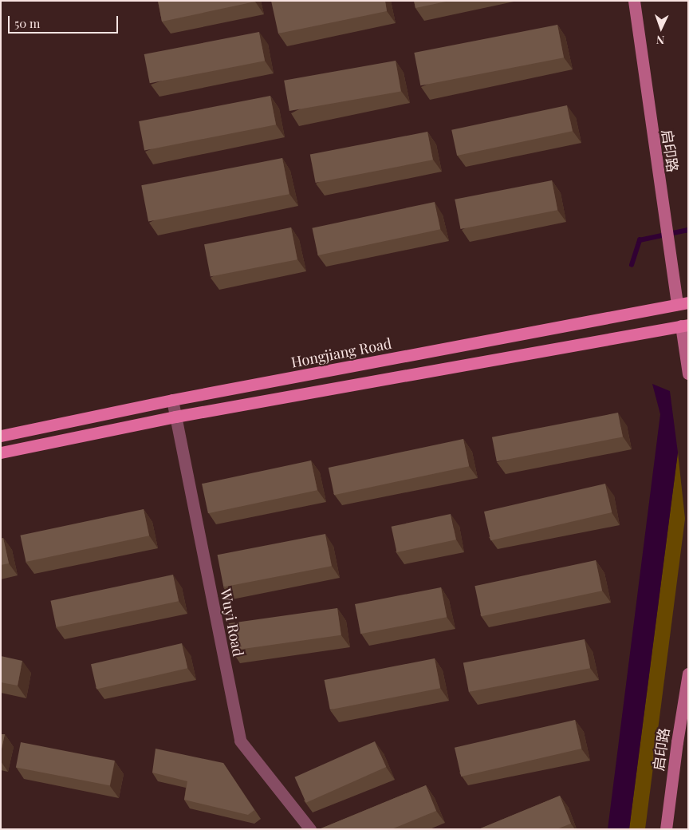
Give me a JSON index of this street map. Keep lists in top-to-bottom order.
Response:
{
  "streets": {
    "main road": ["Hongjiang Road"],
    "street": ["启印路", "Wuyi Road"]
  },
  "crossings": [
    ["启印路", "Hongjiang Road"],
    ["Hongjiang Road", "Wuyi Road"]
  ],
  "scale_bar": "50 m",
  "north": "bottom"
}
